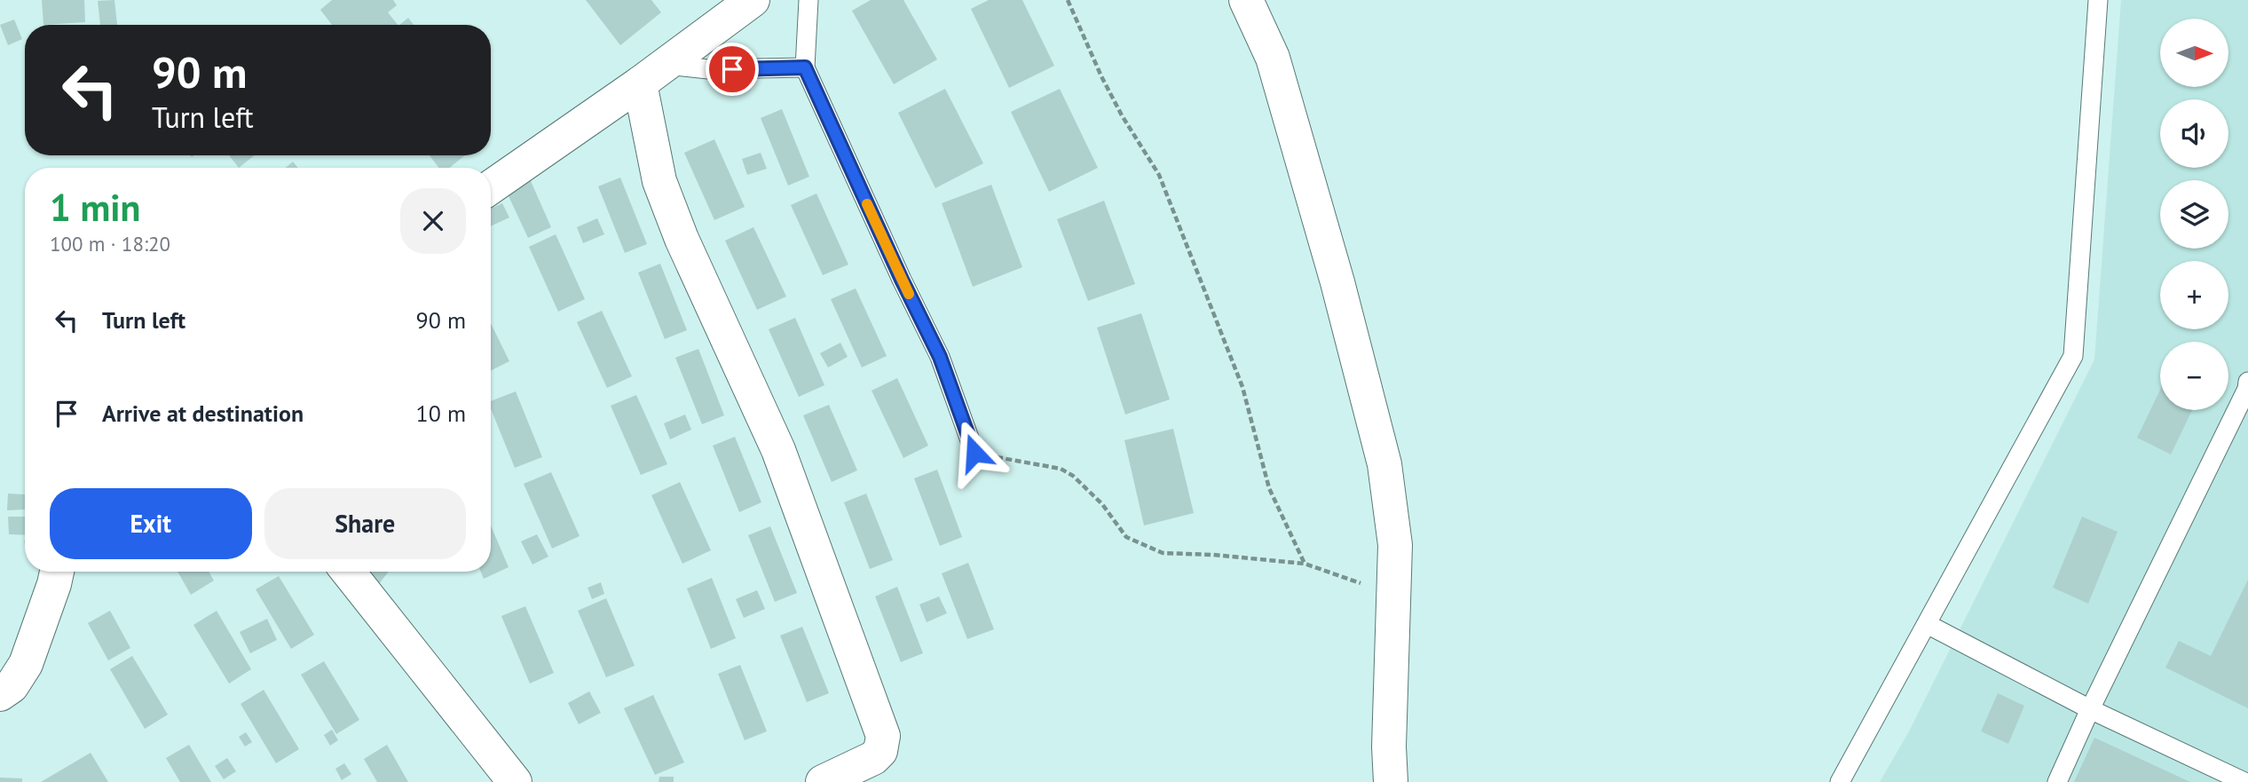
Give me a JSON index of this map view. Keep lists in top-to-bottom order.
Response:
{
  "north": "right",
  "page": {
    "map_buttons": ["+", "−"],
    "turn": ["90 m", "Turn left"],
    "heading": ["1 min", "100 m · 18:20"],
    "list": [
      {
        "name": "Turn left",
        "value": "90 m"
      },
      {
        "name": "Arrive at destination",
        "value": "10 m"
      }
    ],
    "buttons": ["Exit", "Share"]
  }
}
